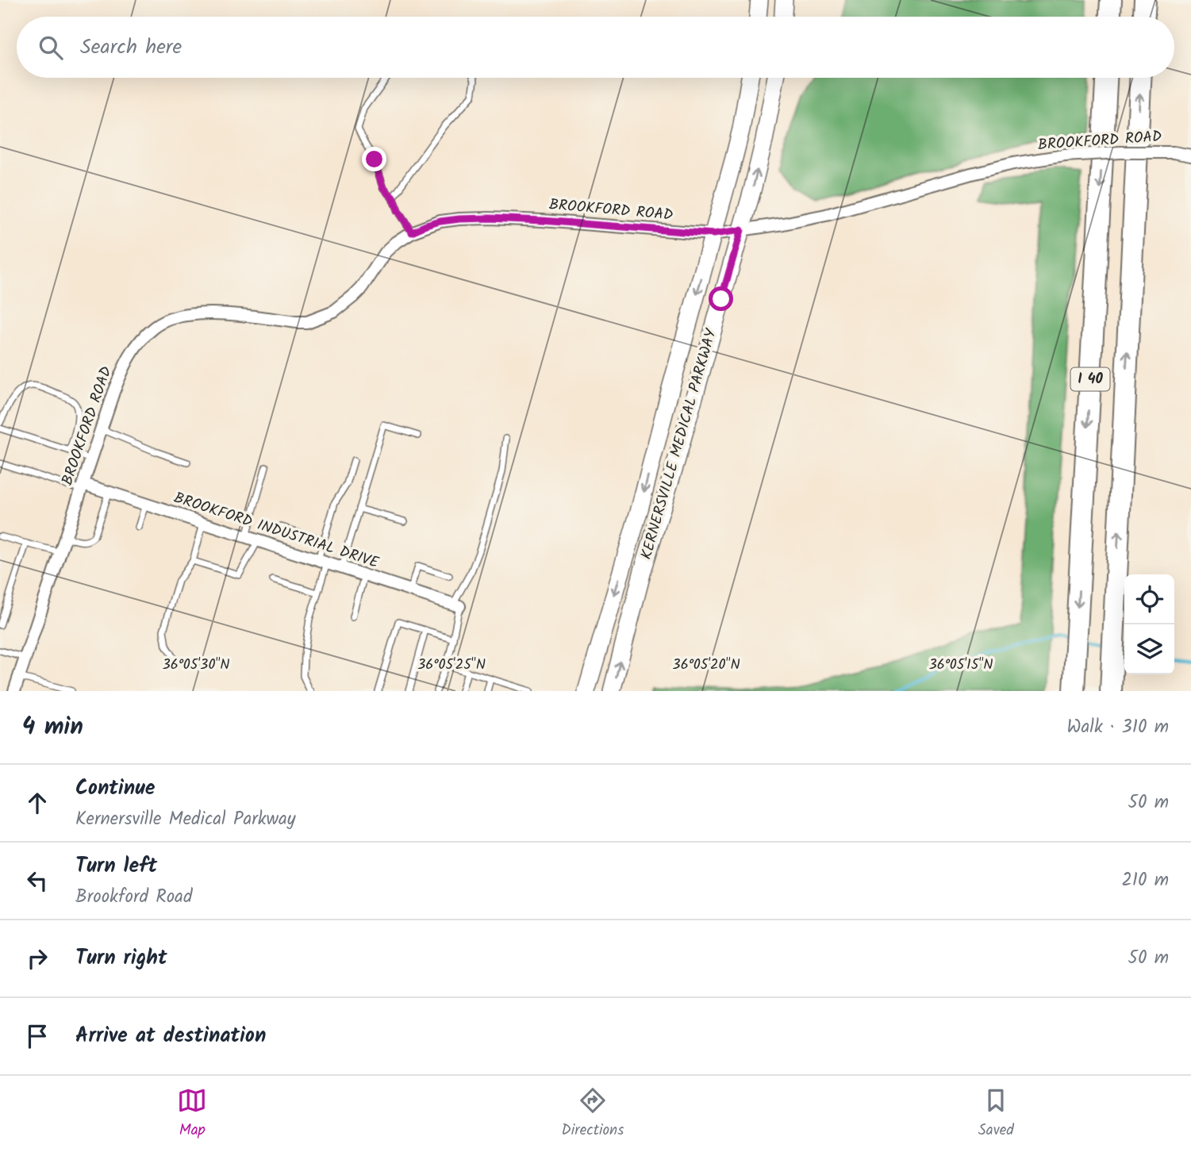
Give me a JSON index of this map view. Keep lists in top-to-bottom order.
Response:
{
  "streets": {
    "highway": ["I 40"],
    "main road": ["KERNERSVILLE MEDICAL PARKWAY"],
    "street": ["BROOKFORD ROAD", "BROOKFORD INDUSTRIAL DRIVE"]
  },
  "crossings": [
    ["BROOKFORD ROAD", "KERNERSVILLE MEDICAL PARKWAY"],
    ["BROOKFORD ROAD", "BROOKFORD INDUSTRIAL DRIVE"]
  ],
  "page": {
    "search": "Search here",
    "heading": ["4 min", "Walk · 310 m"],
    "list": [
      ["Continue", "Kernersville Medical Parkway", "50 m"],
      ["Turn left", "Brookford Road", "210 m"],
      ["Turn right", "50 m"],
      "Arrive at destination"
    ],
    "nav": ["Map", "Directions", "Saved"]
  },
  "coordinates": [
    "36°05'30\"N",
    "36°05'25\"N",
    "36°05'20\"N",
    "36°05'15\"N"
  ]
}
